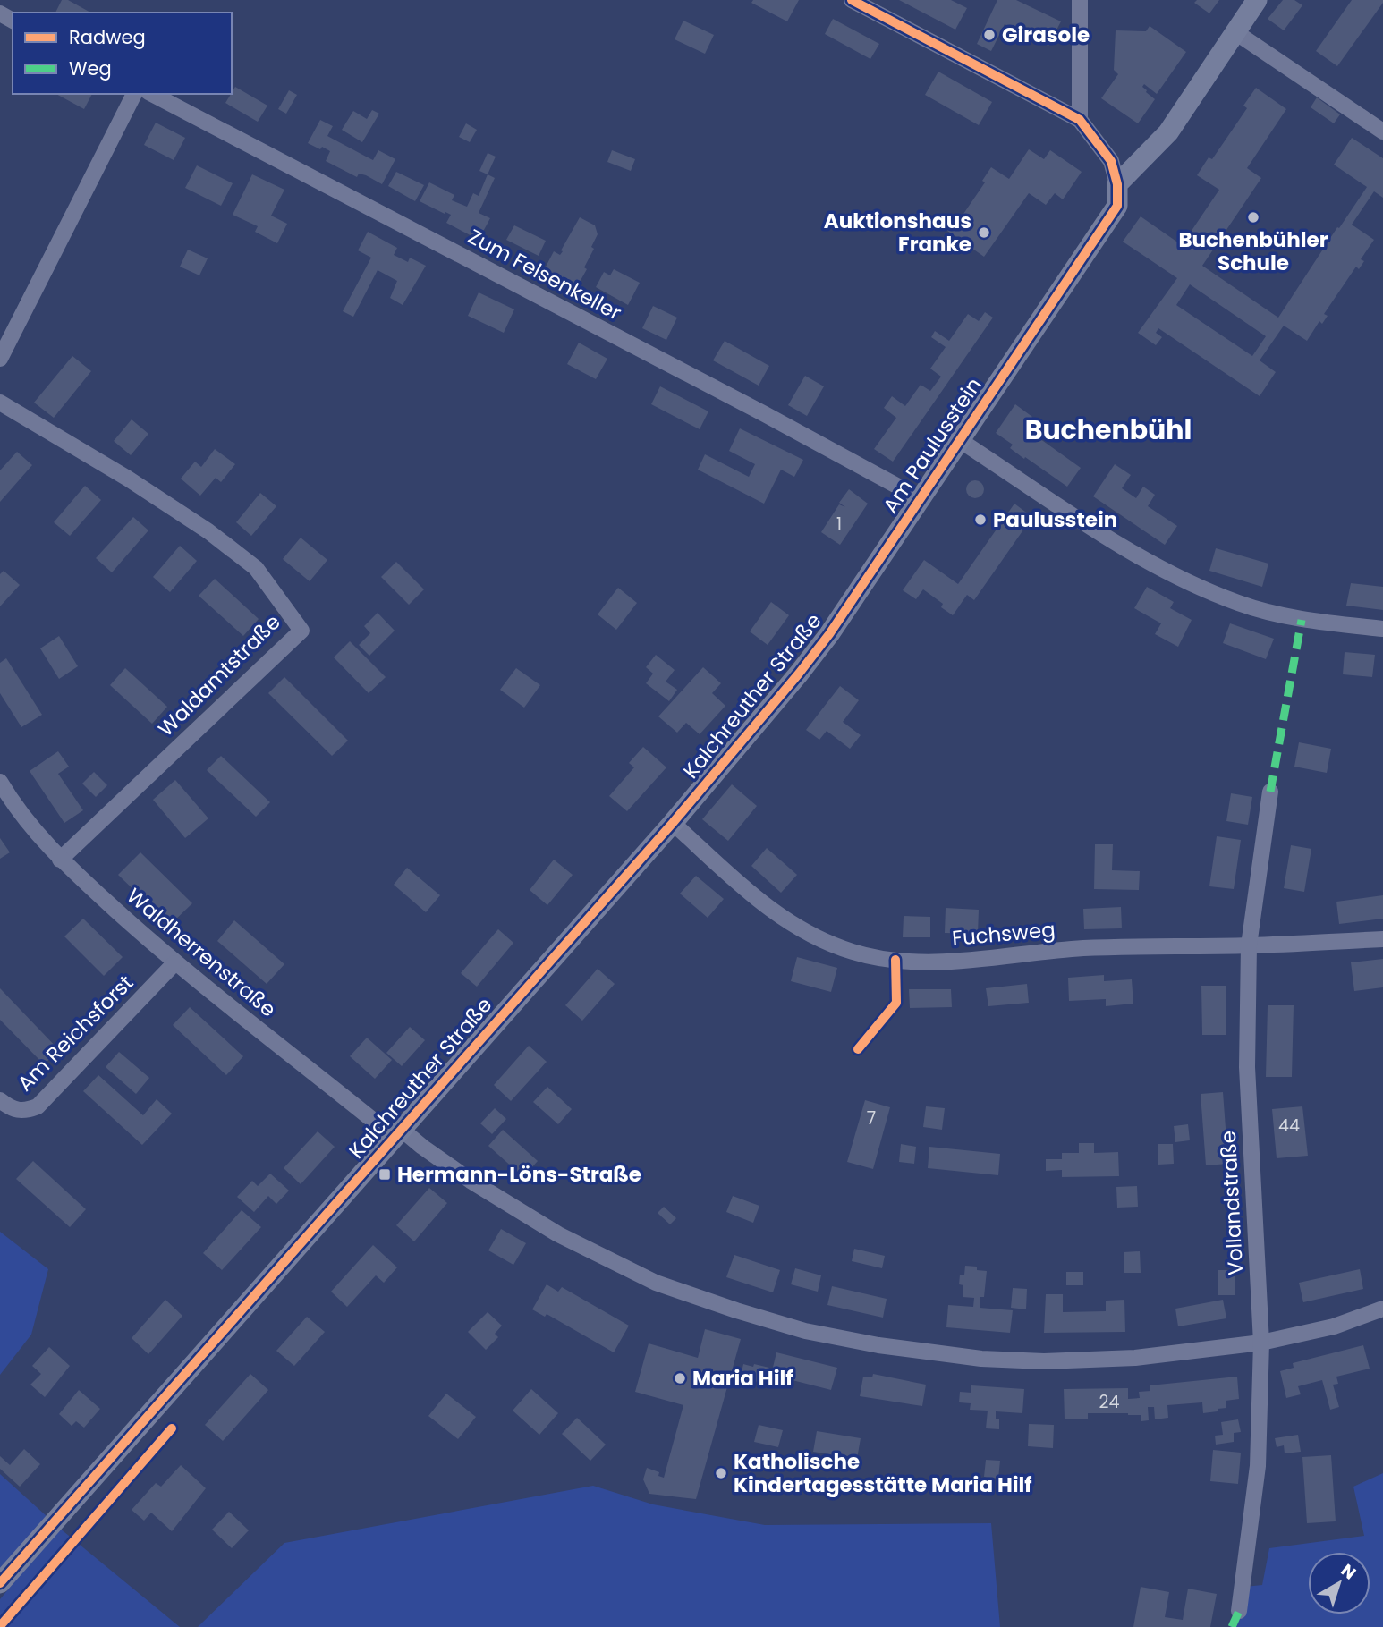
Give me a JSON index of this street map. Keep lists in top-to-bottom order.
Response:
{
  "streets": {
    "street": [
      "Zum Felsenkeller",
      "Am Paulusstein",
      "Waldamtstraße",
      "Kalchreuther Straße",
      "Fuchsweg",
      "Waldherrenstraße",
      "Am Reichsforst",
      "Vollandstraße"
    ]
  },
  "crossings": [
    ["Zum Felsenkeller", "Am Paulusstein"],
    ["Am Paulusstein", "Kalchreuther Straße"],
    ["Waldamtstraße", "Waldherrenstraße"],
    ["Kalchreuther Straße", "Fuchsweg"],
    ["Kalchreuther Straße", "Waldherrenstraße"],
    ["Fuchsweg", "Vollandstraße"],
    ["Waldherrenstraße", "Am Reichsforst"]
  ],
  "districts": ["Buchenbühl"],
  "places": {
    "other": [
      "Girasole",
      "Buchenbühler Schule",
      "Auktionshaus Franke",
      "Paulusstein",
      "Maria Hilf",
      "Katholische Kindertagesstätte Maria Hilf"
    ],
    "transit": ["Hermann-Löns-Straße"]
  },
  "house_numbers": [
    "1",
    "7",
    "44",
    "24"
  ],
  "legend": ["Radweg", "Weg"],
  "north": "top right"
}
